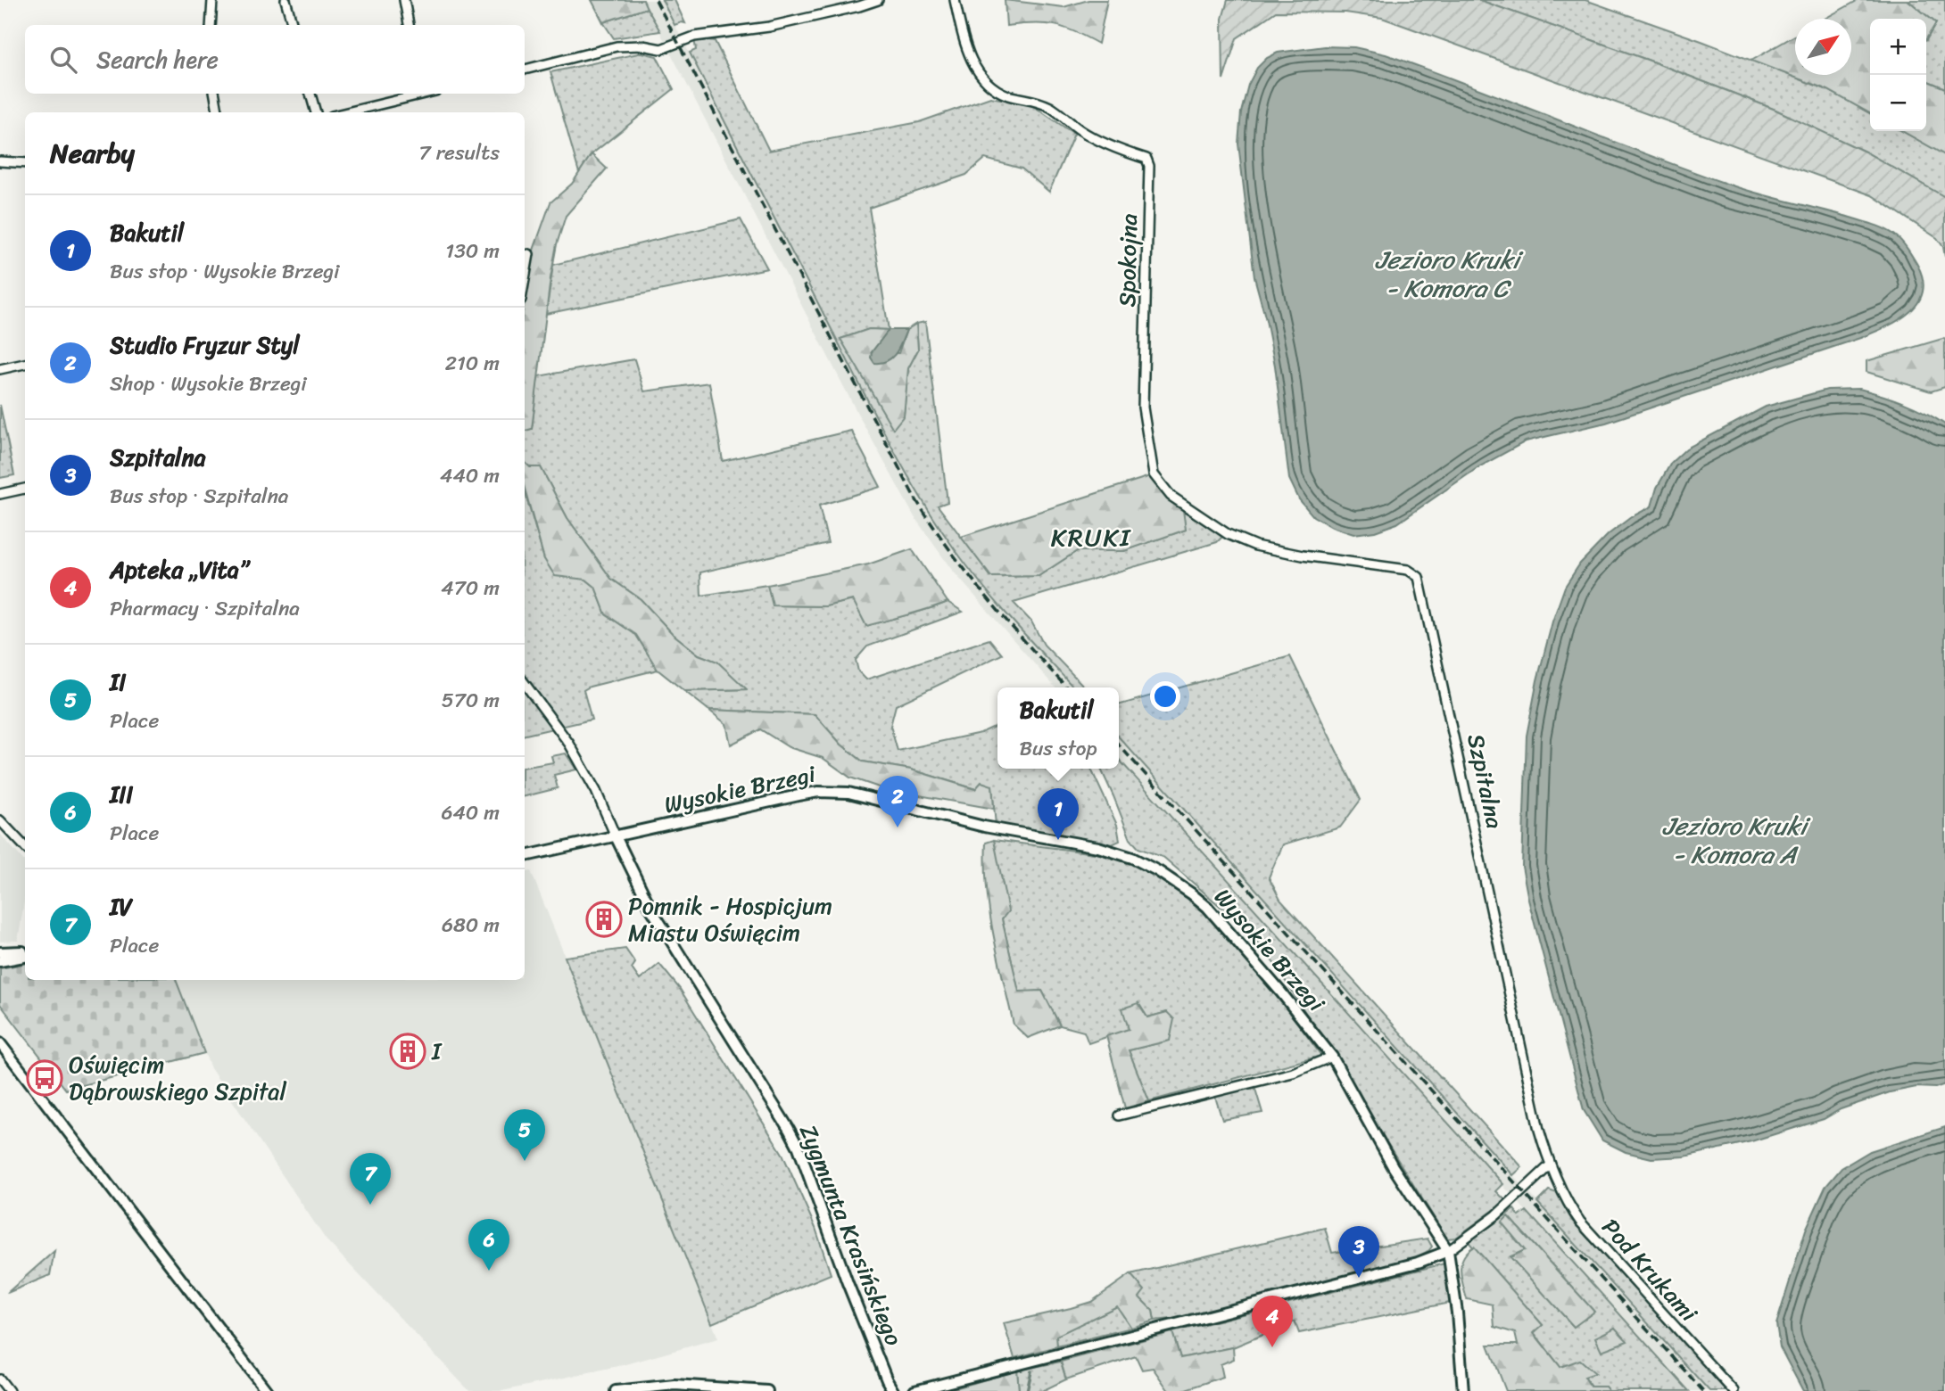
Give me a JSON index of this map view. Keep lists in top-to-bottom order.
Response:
{
  "streets": {
    "street": [
      "Spokojna",
      "Szpitalna",
      "Wysokie Brzegi",
      "Zygmunta Krasińskiego",
      "Pod Krukami"
    ]
  },
  "crossings": [
    ["Spokojna", "Szpitalna"],
    ["Szpitalna", "Pod Krukami"],
    ["Wysokie Brzegi", "Zygmunta Krasińskiego"]
  ],
  "districts": ["KRUKI"],
  "water": ["Jezioro Kruki - Komora C", "Jezioro Kruki - Komora A"],
  "places": {
    "building": ["Pomnik - Hospicjum Miastu Oświęcim", "I"],
    "bus stop": ["Oświęcim Dąbrowskiego Szpital"]
  },
  "north": "top right",
  "page": {
    "map_buttons": ["+", "−"],
    "search": "Search here",
    "heading": ["Nearby", "7 results"],
    "list": [
      {
        "mark": "1",
        "name": "Bakutil",
        "note": "Bus stop · Wysokie Brzegi",
        "value": "130 m"
      },
      {
        "mark": "2",
        "name": "Studio Fryzur Styl",
        "note": "Shop · Wysokie Brzegi",
        "value": "210 m"
      },
      {
        "mark": "3",
        "name": "Szpitalna",
        "note": "Bus stop · Szpitalna",
        "value": "440 m"
      },
      {
        "mark": "4",
        "name": "Apteka „Vita”",
        "note": "Pharmacy · Szpitalna",
        "value": "470 m"
      },
      {
        "mark": "5",
        "name": "II",
        "note": "Place",
        "value": "570 m"
      },
      {
        "mark": "6",
        "name": "III",
        "note": "Place",
        "value": "640 m"
      },
      {
        "mark": "7",
        "name": "IV",
        "note": "Place",
        "value": "680 m"
      }
    ],
    "popup": ["Bakutil", "Bus stop"],
    "pins": [
      "2",
      "1",
      "5",
      "7",
      "6",
      "3",
      "4"
    ]
  }
}
